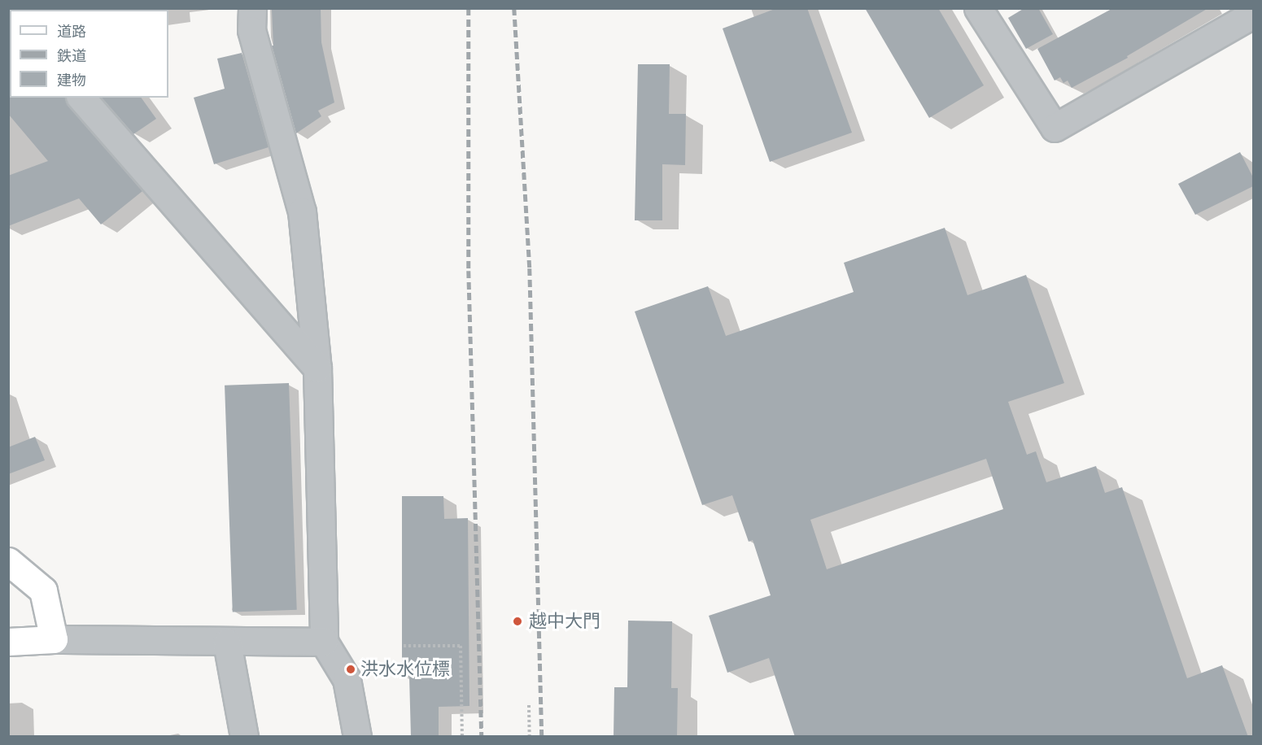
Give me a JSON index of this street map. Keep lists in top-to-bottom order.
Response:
{
  "places": ["越中大門", "洪水水位標"],
  "legend": ["道路", "鉄道", "建物"]
}
